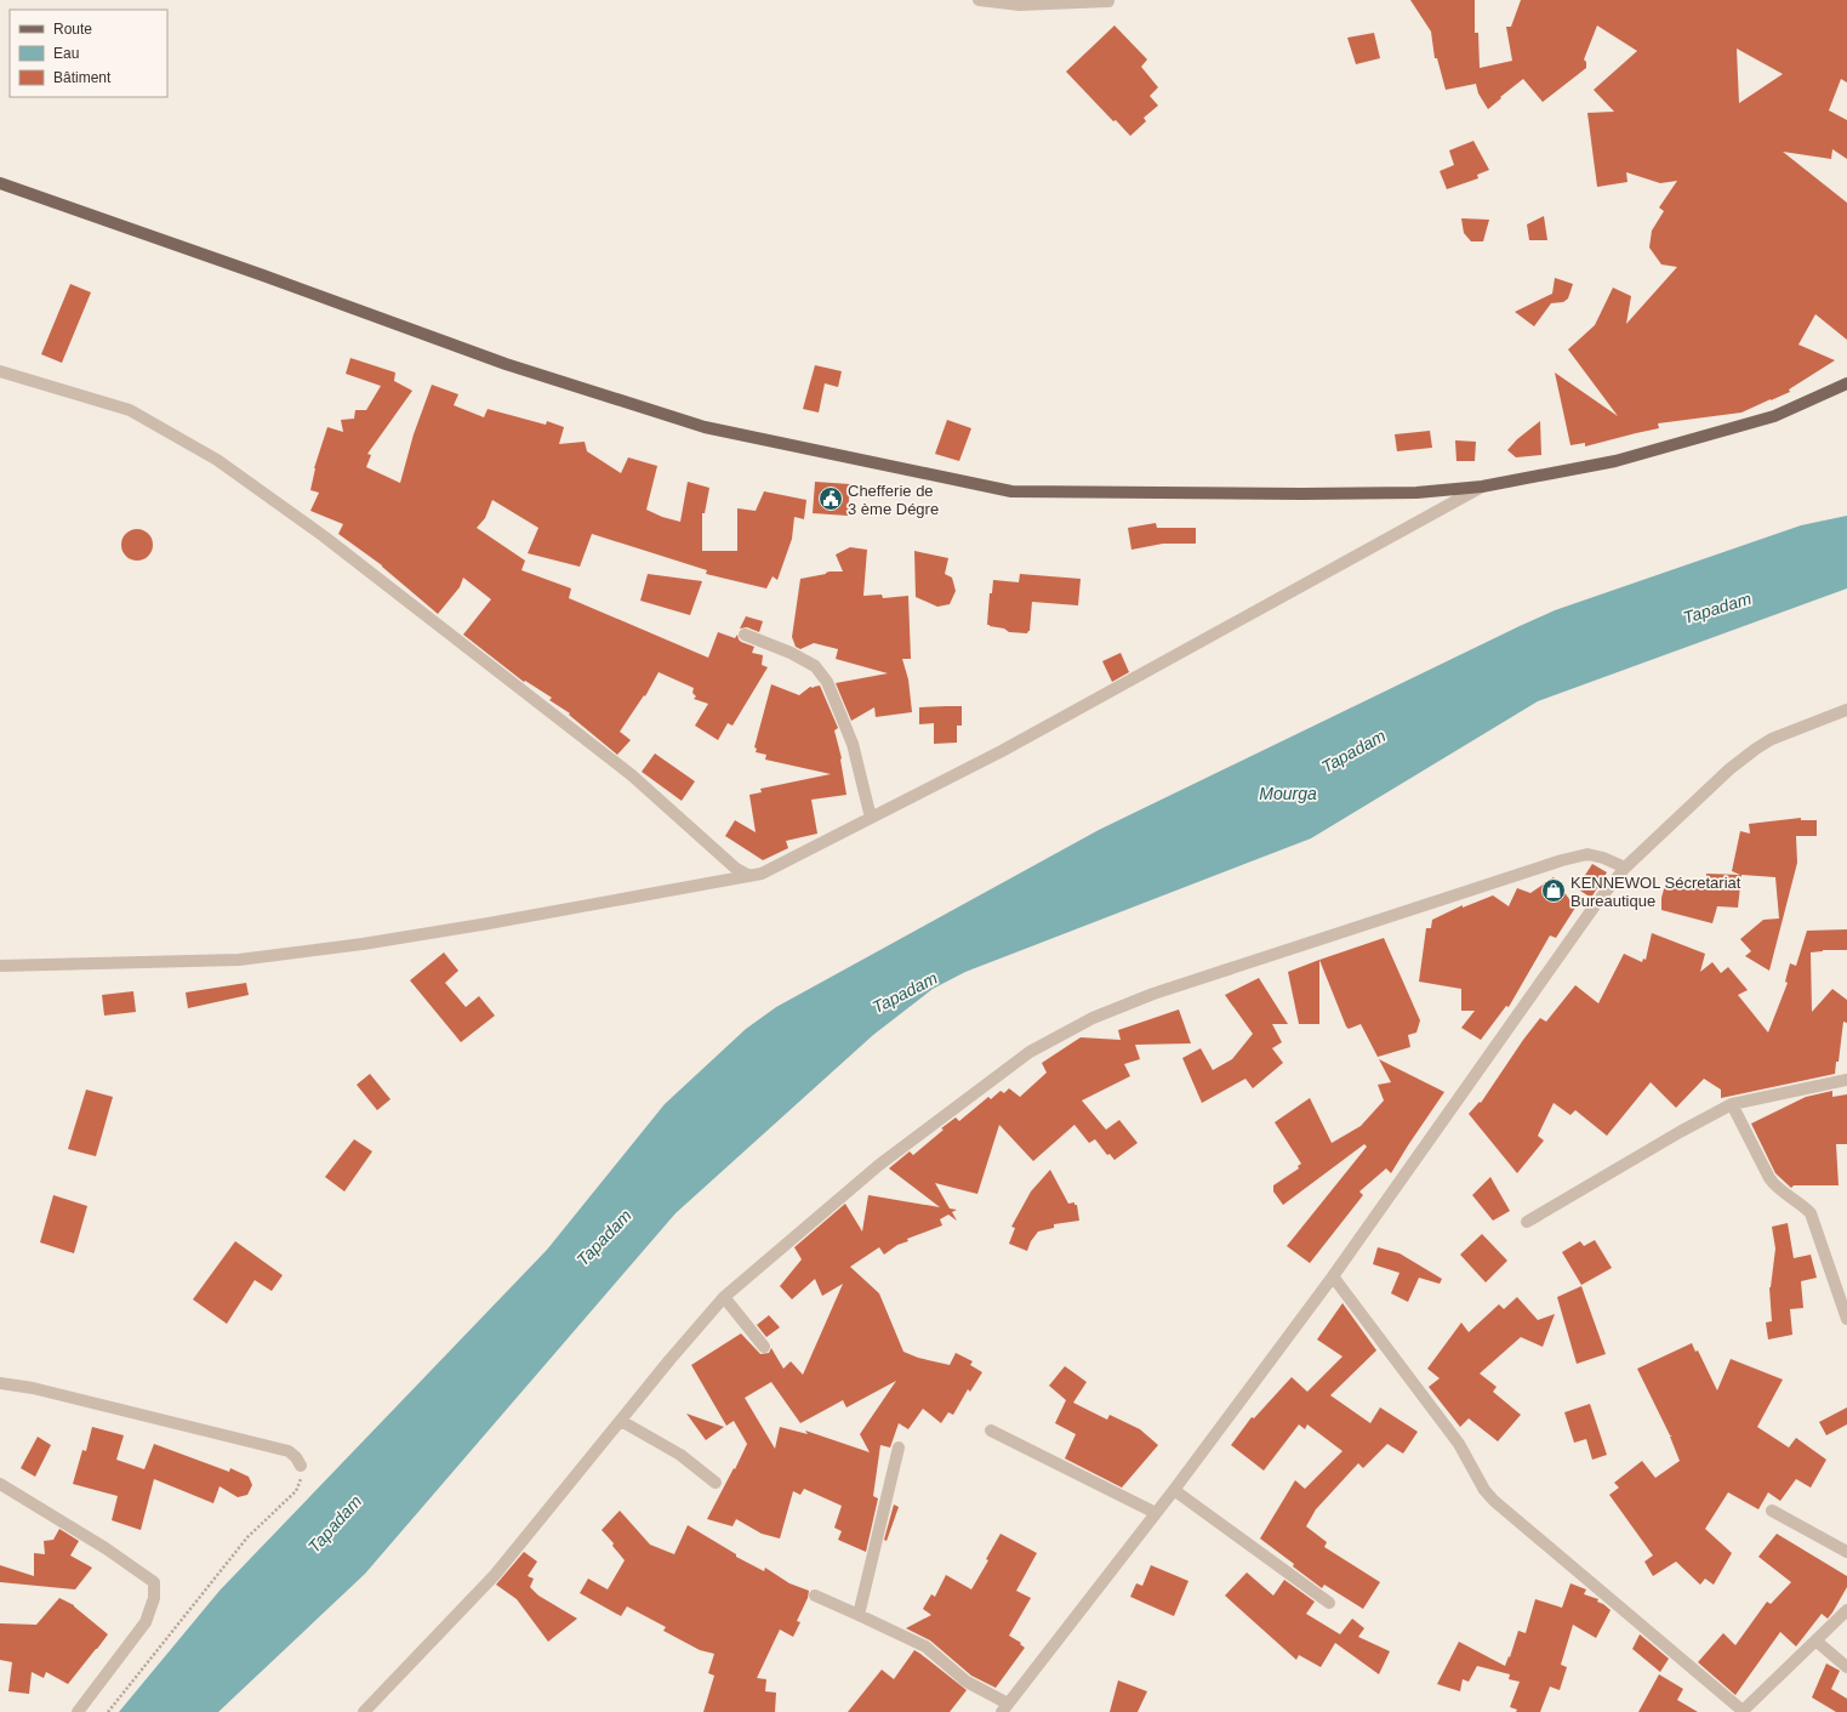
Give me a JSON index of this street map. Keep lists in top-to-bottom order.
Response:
{
  "water": ["Tapadam", "Mourga"],
  "places": {
    "public building": ["Chefferie de 3 ème Dégre"],
    "shop": ["KENNEWOL Sécretariat Bureautique"]
  },
  "legend": ["Route", "Eau", "Bâtiment"]
}
